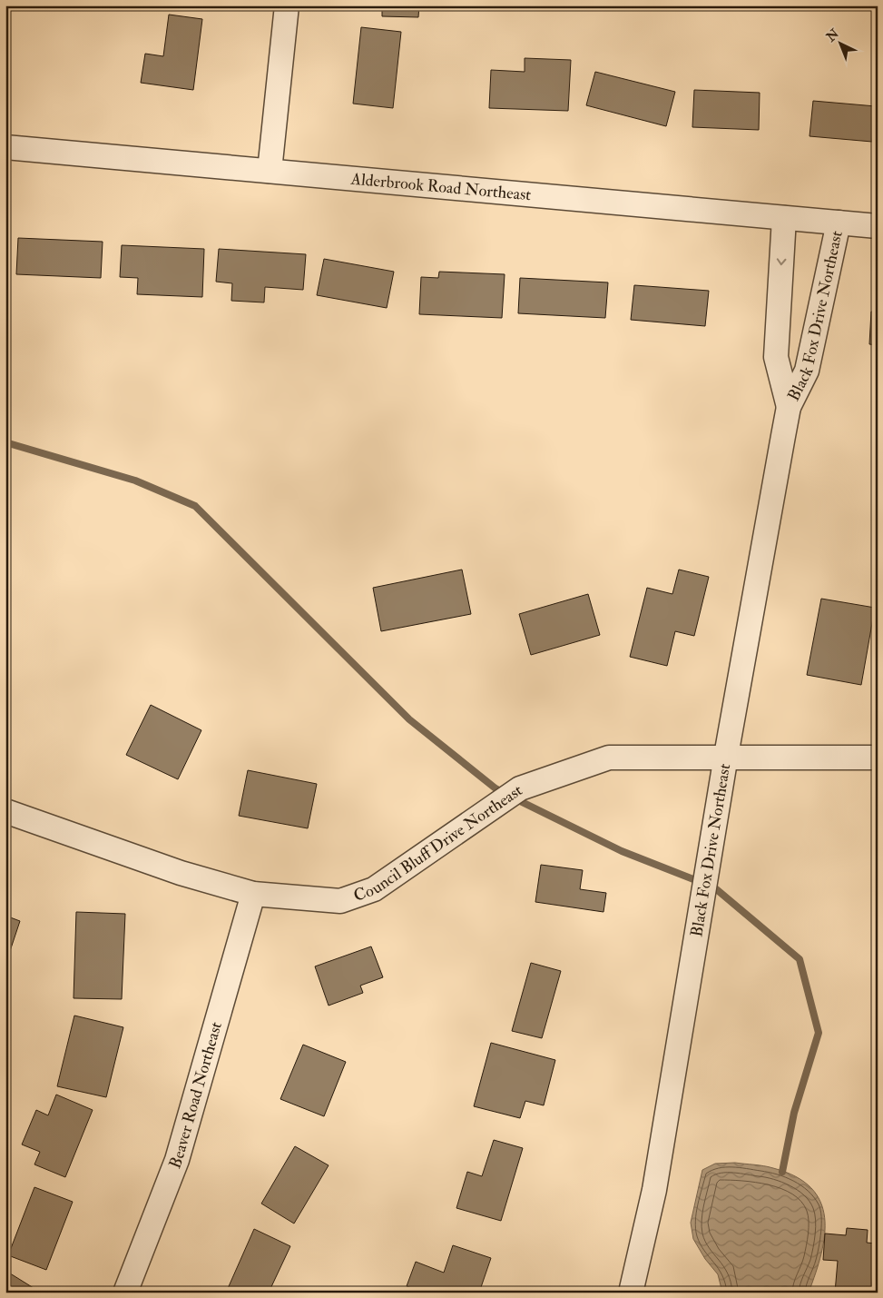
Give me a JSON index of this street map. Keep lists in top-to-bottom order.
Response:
{
  "streets": {
    "street": [
      "Alderbrook Road Northeast",
      "Black Fox Drive Northeast",
      "Council Bluff Drive Northeast",
      "Beaver Road Northeast"
    ]
  },
  "crossings": [
    ["Alderbrook Road Northeast", "Black Fox Drive Northeast"],
    ["Black Fox Drive Northeast", "Council Bluff Drive Northeast"],
    ["Council Bluff Drive Northeast", "Beaver Road Northeast"]
  ],
  "north": "top left"
}
